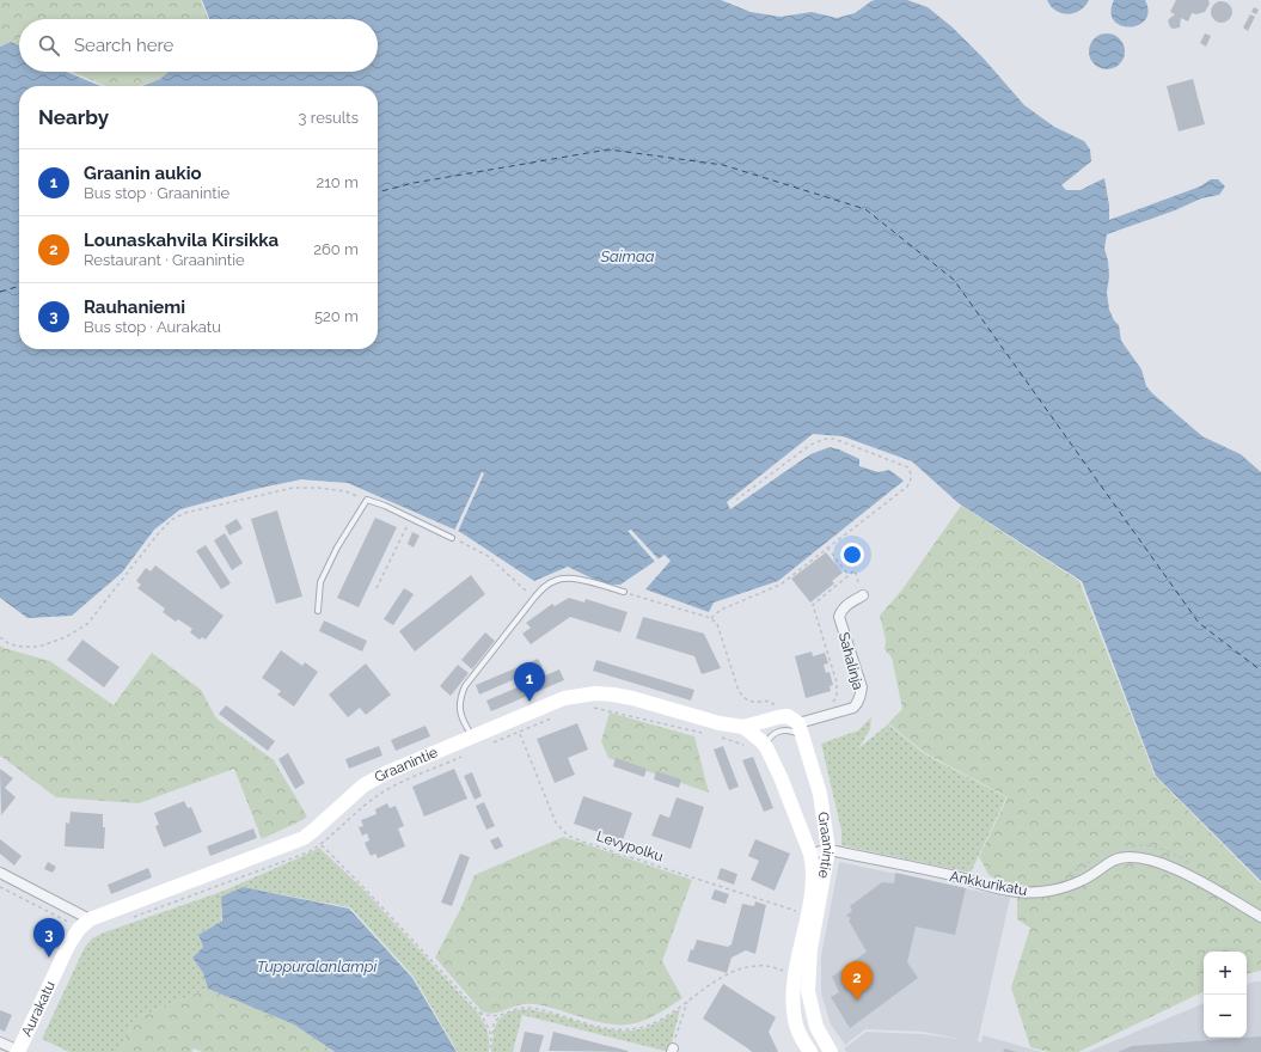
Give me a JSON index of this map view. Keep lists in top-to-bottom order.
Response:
{
  "streets": {
    "street": [
      "Sahalinja",
      "Graanintie",
      "Ankkurikatu",
      "Aurakatu"
    ],
    "path": ["Levypolku"]
  },
  "crossings": [
    ["Sahalinja", "Graanintie"],
    ["Graanintie", "Ankkurikatu"],
    ["Graanintie", "Aurakatu"]
  ],
  "water": ["Saimaa", "Tuppuralanlampi"],
  "page": {
    "search": "Search here",
    "heading": ["Nearby", "3 results"],
    "list": [
      {
        "mark": "1",
        "name": "Graanin aukio",
        "note": "Bus stop · Graanintie",
        "value": "210 m"
      },
      {
        "mark": "2",
        "name": "Lounaskahvila Kirsikka",
        "note": "Restaurant · Graanintie",
        "value": "260 m"
      },
      {
        "mark": "3",
        "name": "Rauhaniemi",
        "note": "Bus stop · Aurakatu",
        "value": "520 m"
      }
    ],
    "pins": ["1", "3", "2"],
    "map_buttons": ["+", "−"]
  }
}
